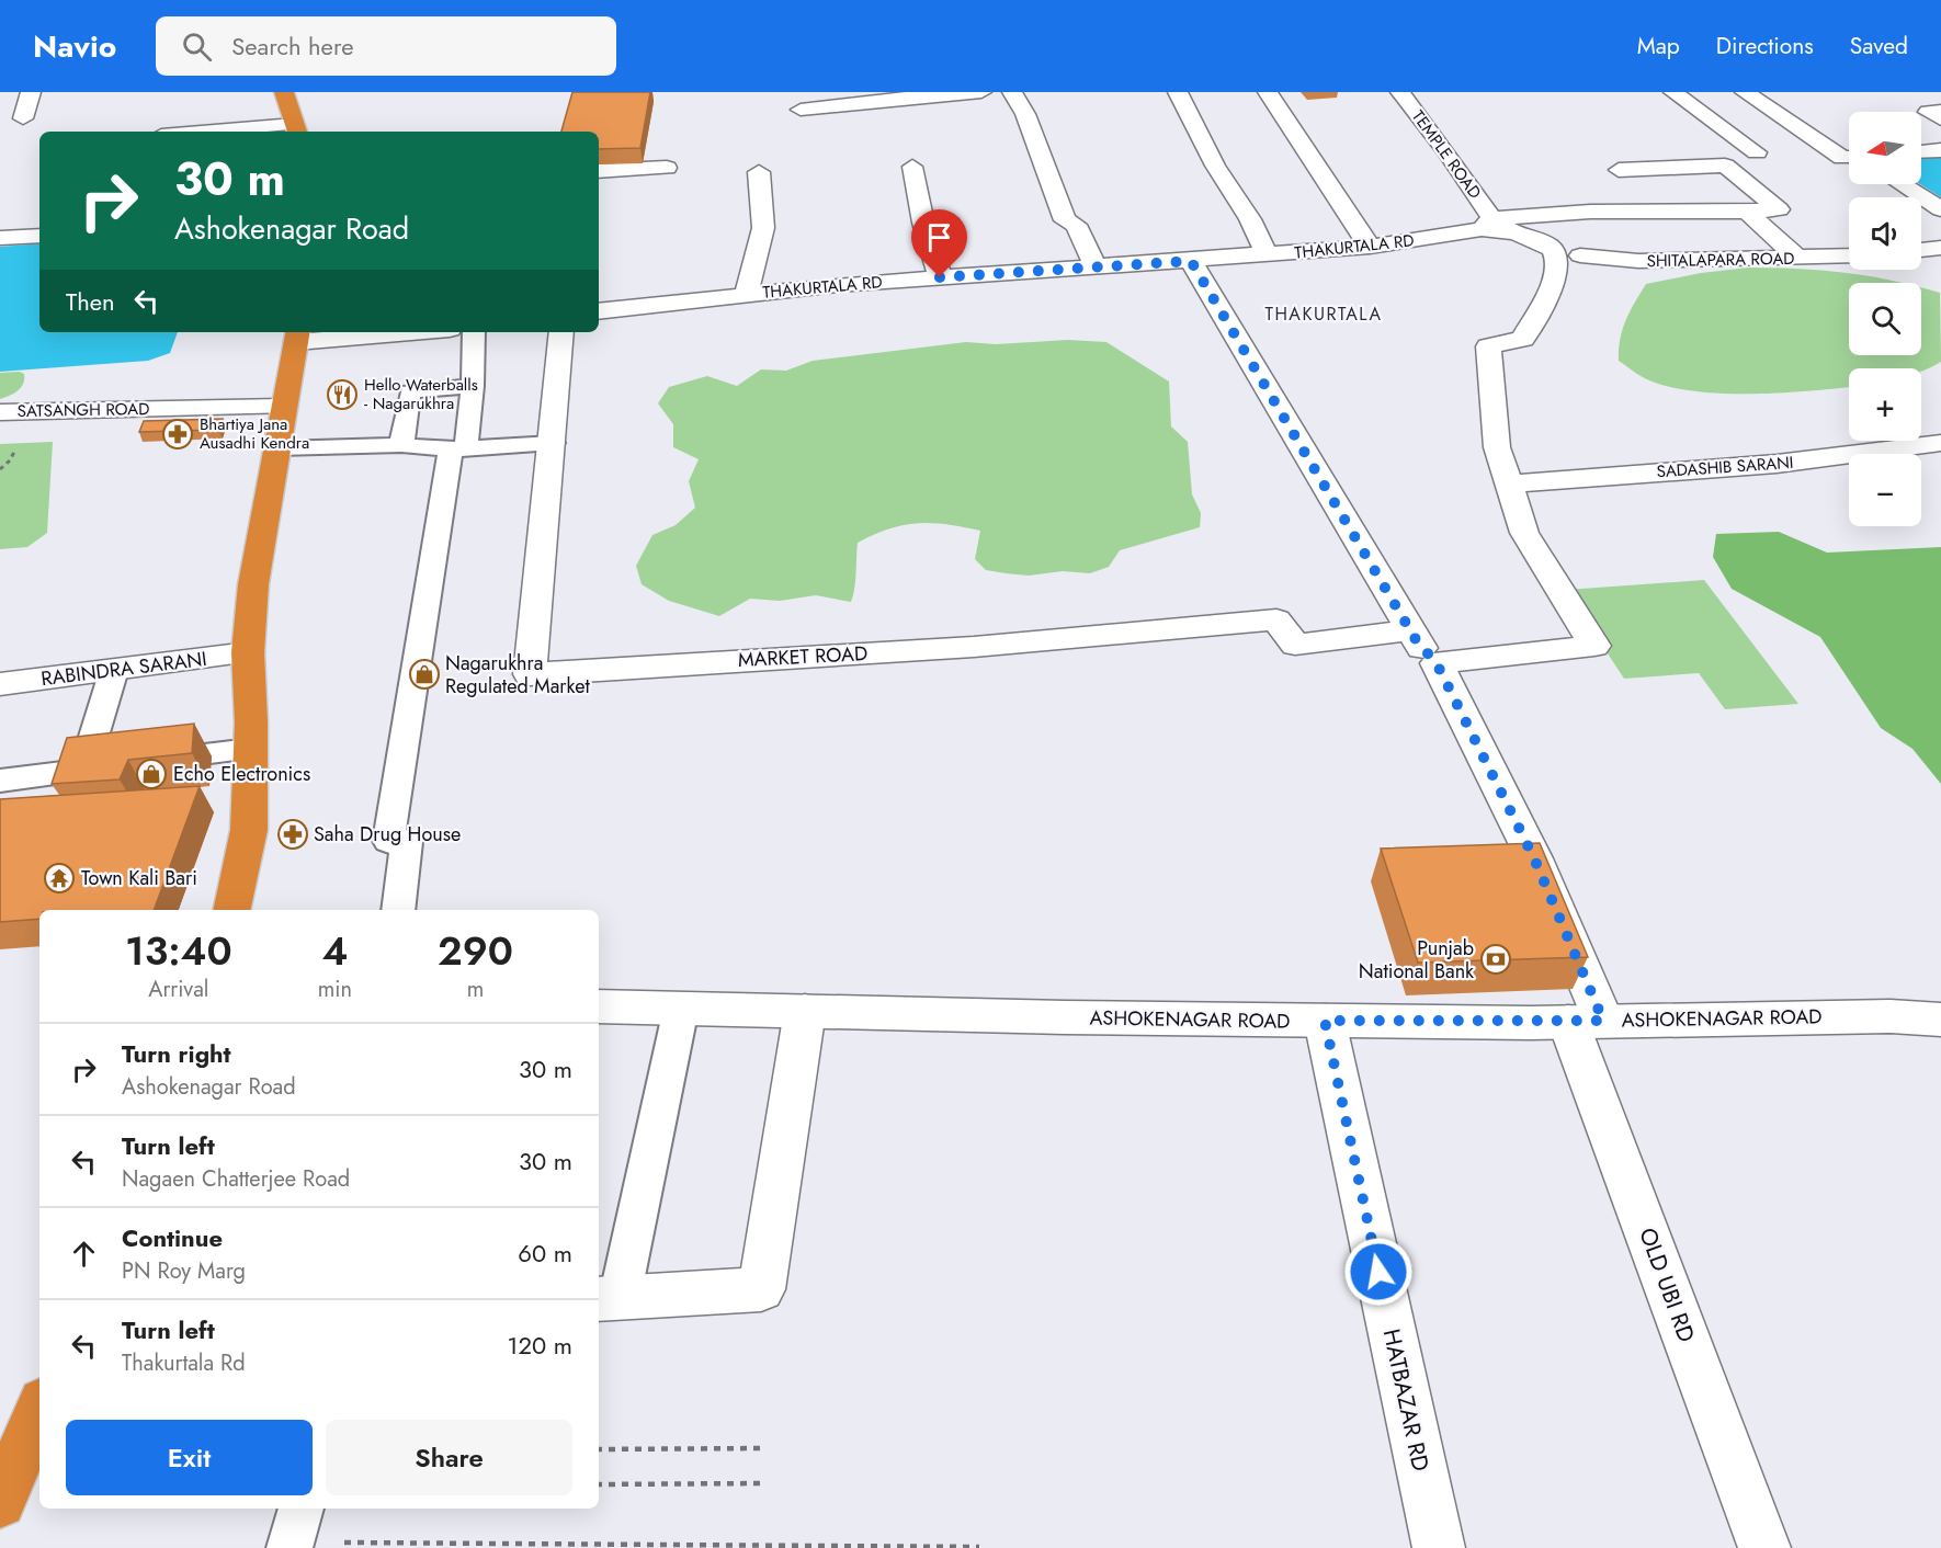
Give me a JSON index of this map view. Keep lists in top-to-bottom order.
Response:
{
  "streets": {
    "street": [
      "TEMPLE ROAD",
      "THAKURTALA RD",
      "SHITALAPARA ROAD",
      "SATSANGH ROAD",
      "SADASHIB SARANI",
      "MARKET ROAD",
      "RABINDRA SARANI",
      "ASHOKENAGAR ROAD",
      "OLD UBI RD",
      "HATBAZAR RD"
    ]
  },
  "crossings": [
    ["TEMPLE ROAD", "THAKURTALA RD"],
    ["TEMPLE ROAD", "SHITALAPARA ROAD"],
    ["THAKURTALA RD", "SHITALAPARA ROAD"],
    ["THAKURTALA RD", "OLD UBI RD"],
    ["MARKET ROAD", "OLD UBI RD"],
    ["ASHOKENAGAR ROAD", "OLD UBI RD"],
    ["ASHOKENAGAR ROAD", "HATBAZAR RD"]
  ],
  "districts": ["THAKURTALA"],
  "places": {
    "restaurant": ["Hello Waterballs - Nagarukhra"],
    "pharmacy": ["Bhartiya Jana Ausadhi Kendra", "Saha Drug House"],
    "shop": ["Nagarukhra Regulated Market", "Echo Electronics"],
    "temple": ["Town Kali Bari"],
    "bank": ["Punjab National Bank"]
  },
  "north": "left",
  "page": {
    "header": "Navio",
    "search": "Search here",
    "nav": ["Map", "Directions", "Saved"],
    "map_buttons": ["+", "−"],
    "turn": ["30 m", "Ashokenagar Road"],
    "then": "Then",
    "eta": [
      "13:40",
      "Arrival",
      "4",
      "min",
      "290",
      "m"
    ],
    "list": [
      {
        "name": "Turn right",
        "note": "Ashokenagar Road",
        "value": "30 m"
      },
      {
        "name": "Turn left",
        "note": "Nagaen Chatterjee Road",
        "value": "30 m"
      },
      {
        "name": "Continue",
        "note": "PN Roy Marg",
        "value": "60 m"
      },
      {
        "name": "Turn left",
        "note": "Thakurtala Rd",
        "value": "120 m"
      }
    ],
    "buttons": ["Exit", "Share"]
  }
}
